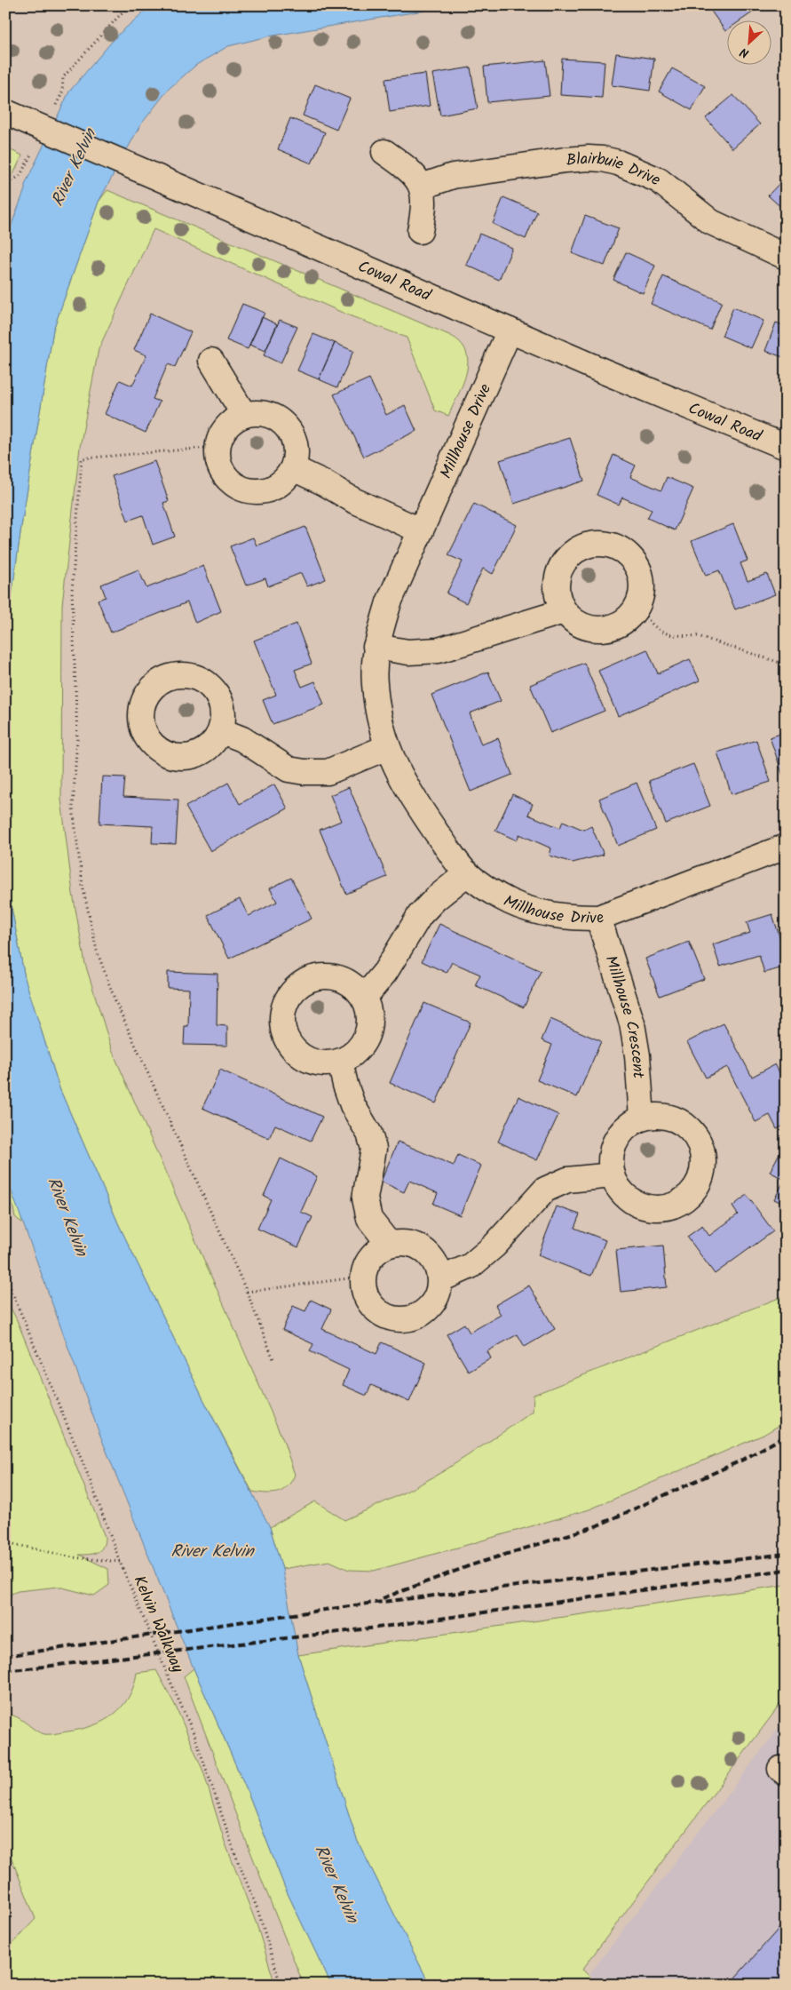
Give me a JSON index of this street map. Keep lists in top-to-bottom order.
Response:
{
  "streets": {
    "street": [
      "Blairbuie Drive",
      "Cowal Road",
      "Millhouse Drive",
      "Millhouse Crescent"
    ],
    "path": ["Kelvin Walkway"]
  },
  "crossings": [
    ["Cowal Road", "Millhouse Drive"],
    ["Millhouse Drive", "Millhouse Crescent"]
  ],
  "water": ["River Kelvin"],
  "north": "bottom left"
}
